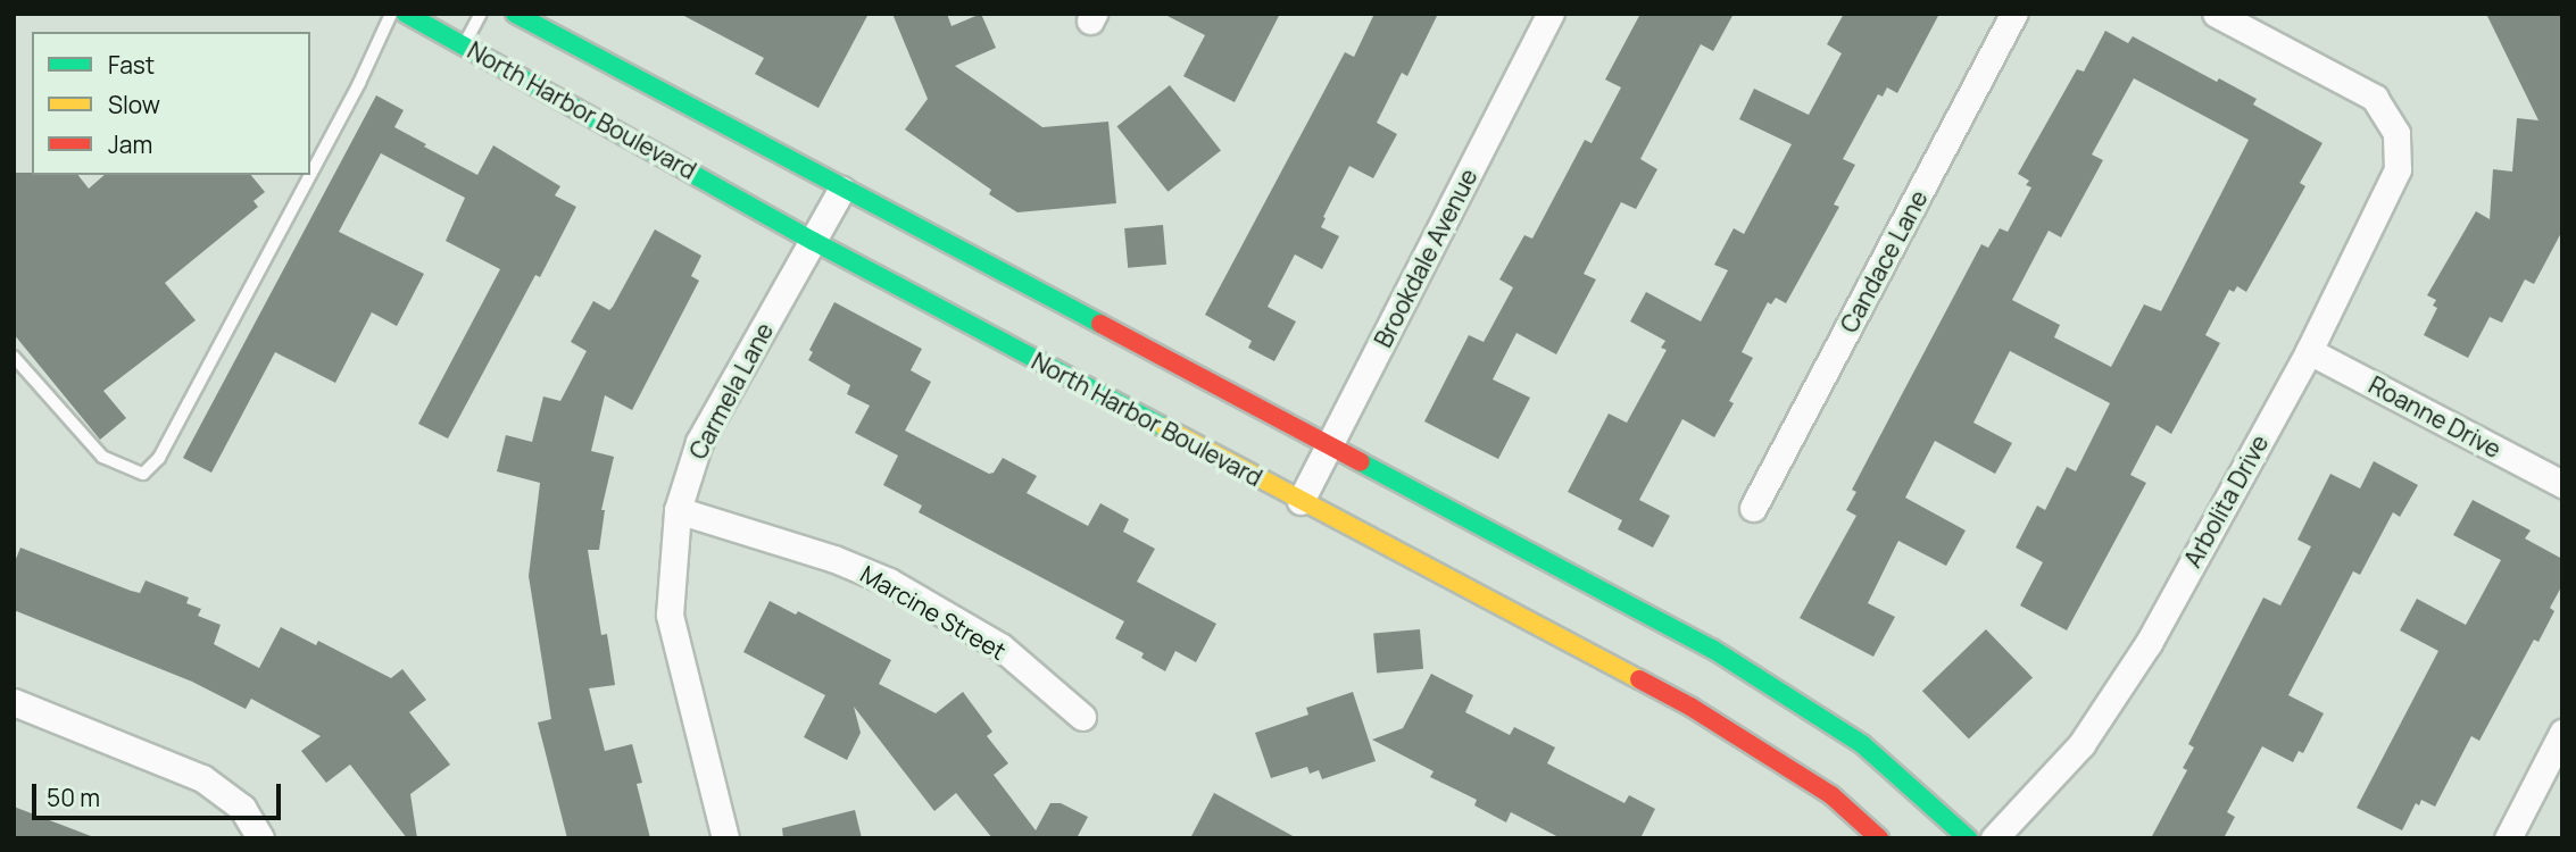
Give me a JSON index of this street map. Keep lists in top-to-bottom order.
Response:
{
  "streets": {
    "main road": ["North Harbor Boulevard"],
    "street": [
      "Brookdale Avenue",
      "Candace Lane",
      "Carmela Lane",
      "Roanne Drive",
      "Arbolita Drive",
      "Marcine Street"
    ]
  },
  "crossings": [
    ["North Harbor Boulevard", "Brookdale Avenue"],
    ["North Harbor Boulevard", "Carmela Lane"],
    ["Carmela Lane", "Marcine Street"],
    ["Roanne Drive", "Arbolita Drive"]
  ],
  "legend": ["Fast", "Slow", "Jam"],
  "scale_bar": "50 m"
}
